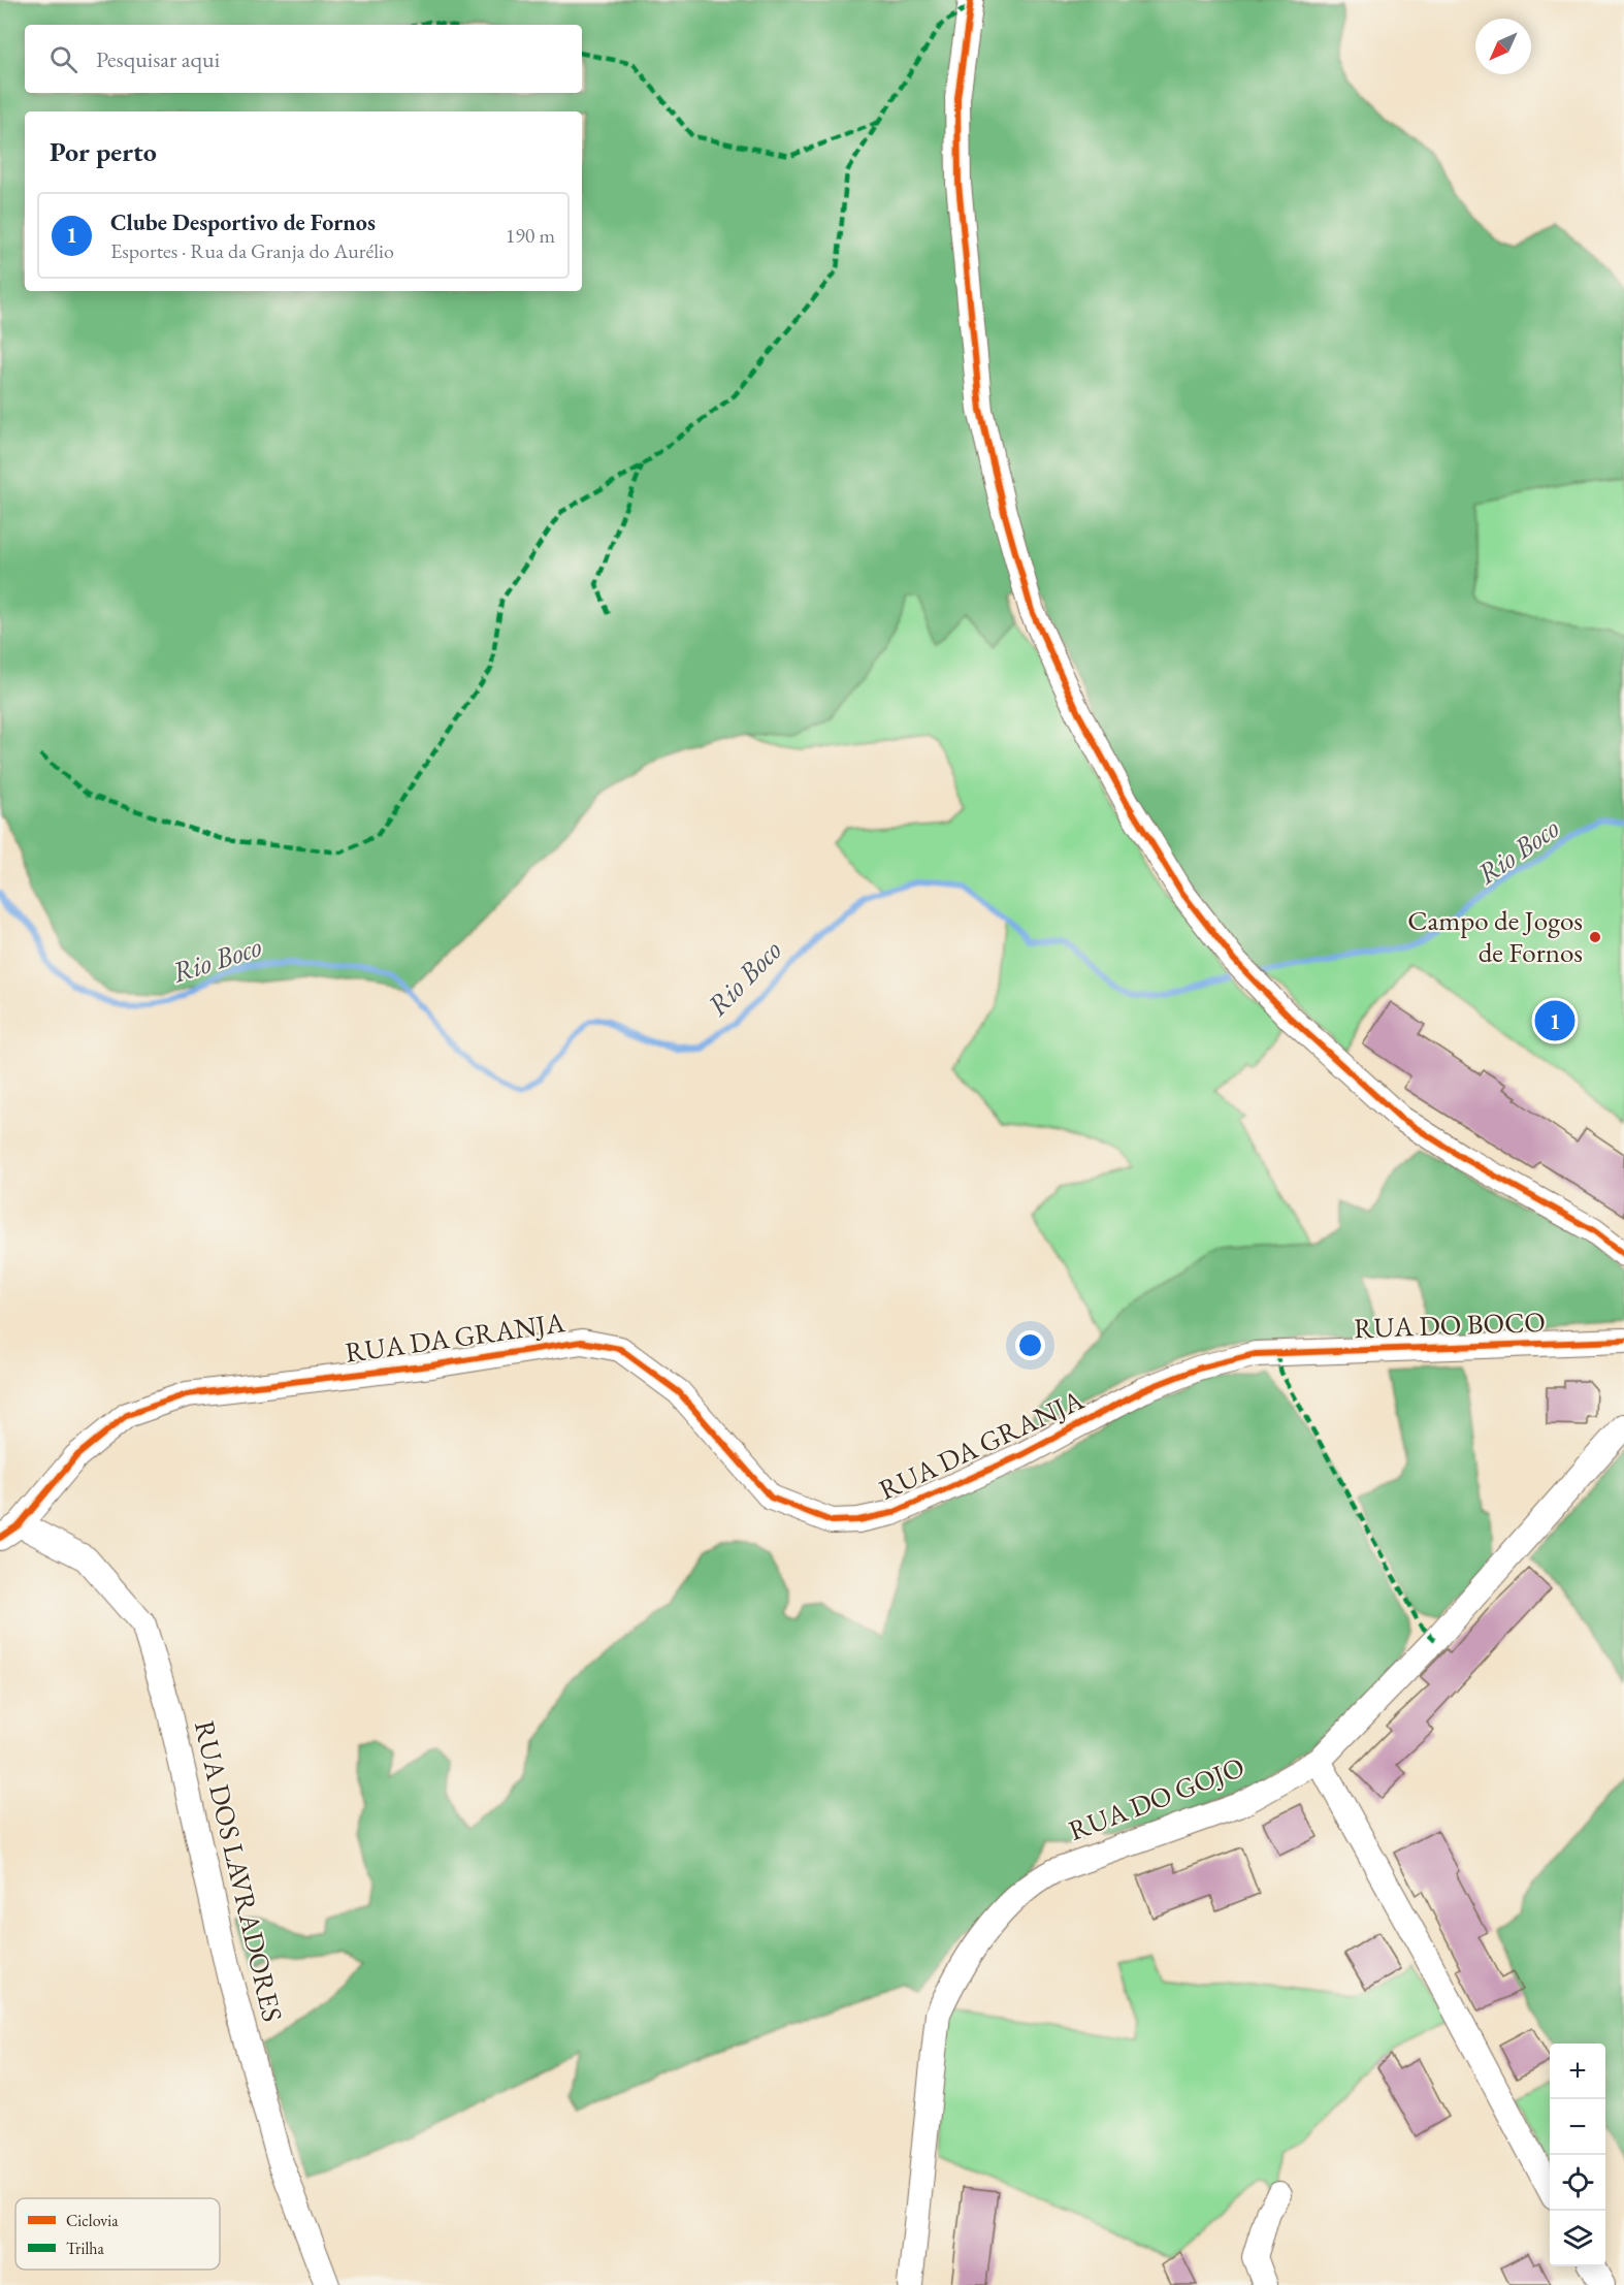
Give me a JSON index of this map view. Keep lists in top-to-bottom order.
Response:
{
  "streets": {
    "street": [
      "RUA DO BOCO",
      "RUA DA GRANJA",
      "RUA DO GOJO",
      "RUA DOS LAVRADORES"
    ]
  },
  "crossings": [
    ["RUA DO BOCO", "RUA DA GRANJA"],
    ["RUA DA GRANJA", "RUA DOS LAVRADORES"]
  ],
  "water": ["Rio Boco"],
  "places": ["Campo de Jogos de Fornos"],
  "legend": ["Ciclovia", "Trilha"],
  "north": "bottom left",
  "page": {
    "search": "Pesquisar aqui",
    "heading": "Por perto",
    "list": [
      {
        "mark": "1",
        "name": "Clube Desportivo de Fornos",
        "note": "Esportes · Rua da Granja do Aurélio",
        "value": "190 m"
      }
    ],
    "pins": "1",
    "map_buttons": ["+", "−"]
  }
}
